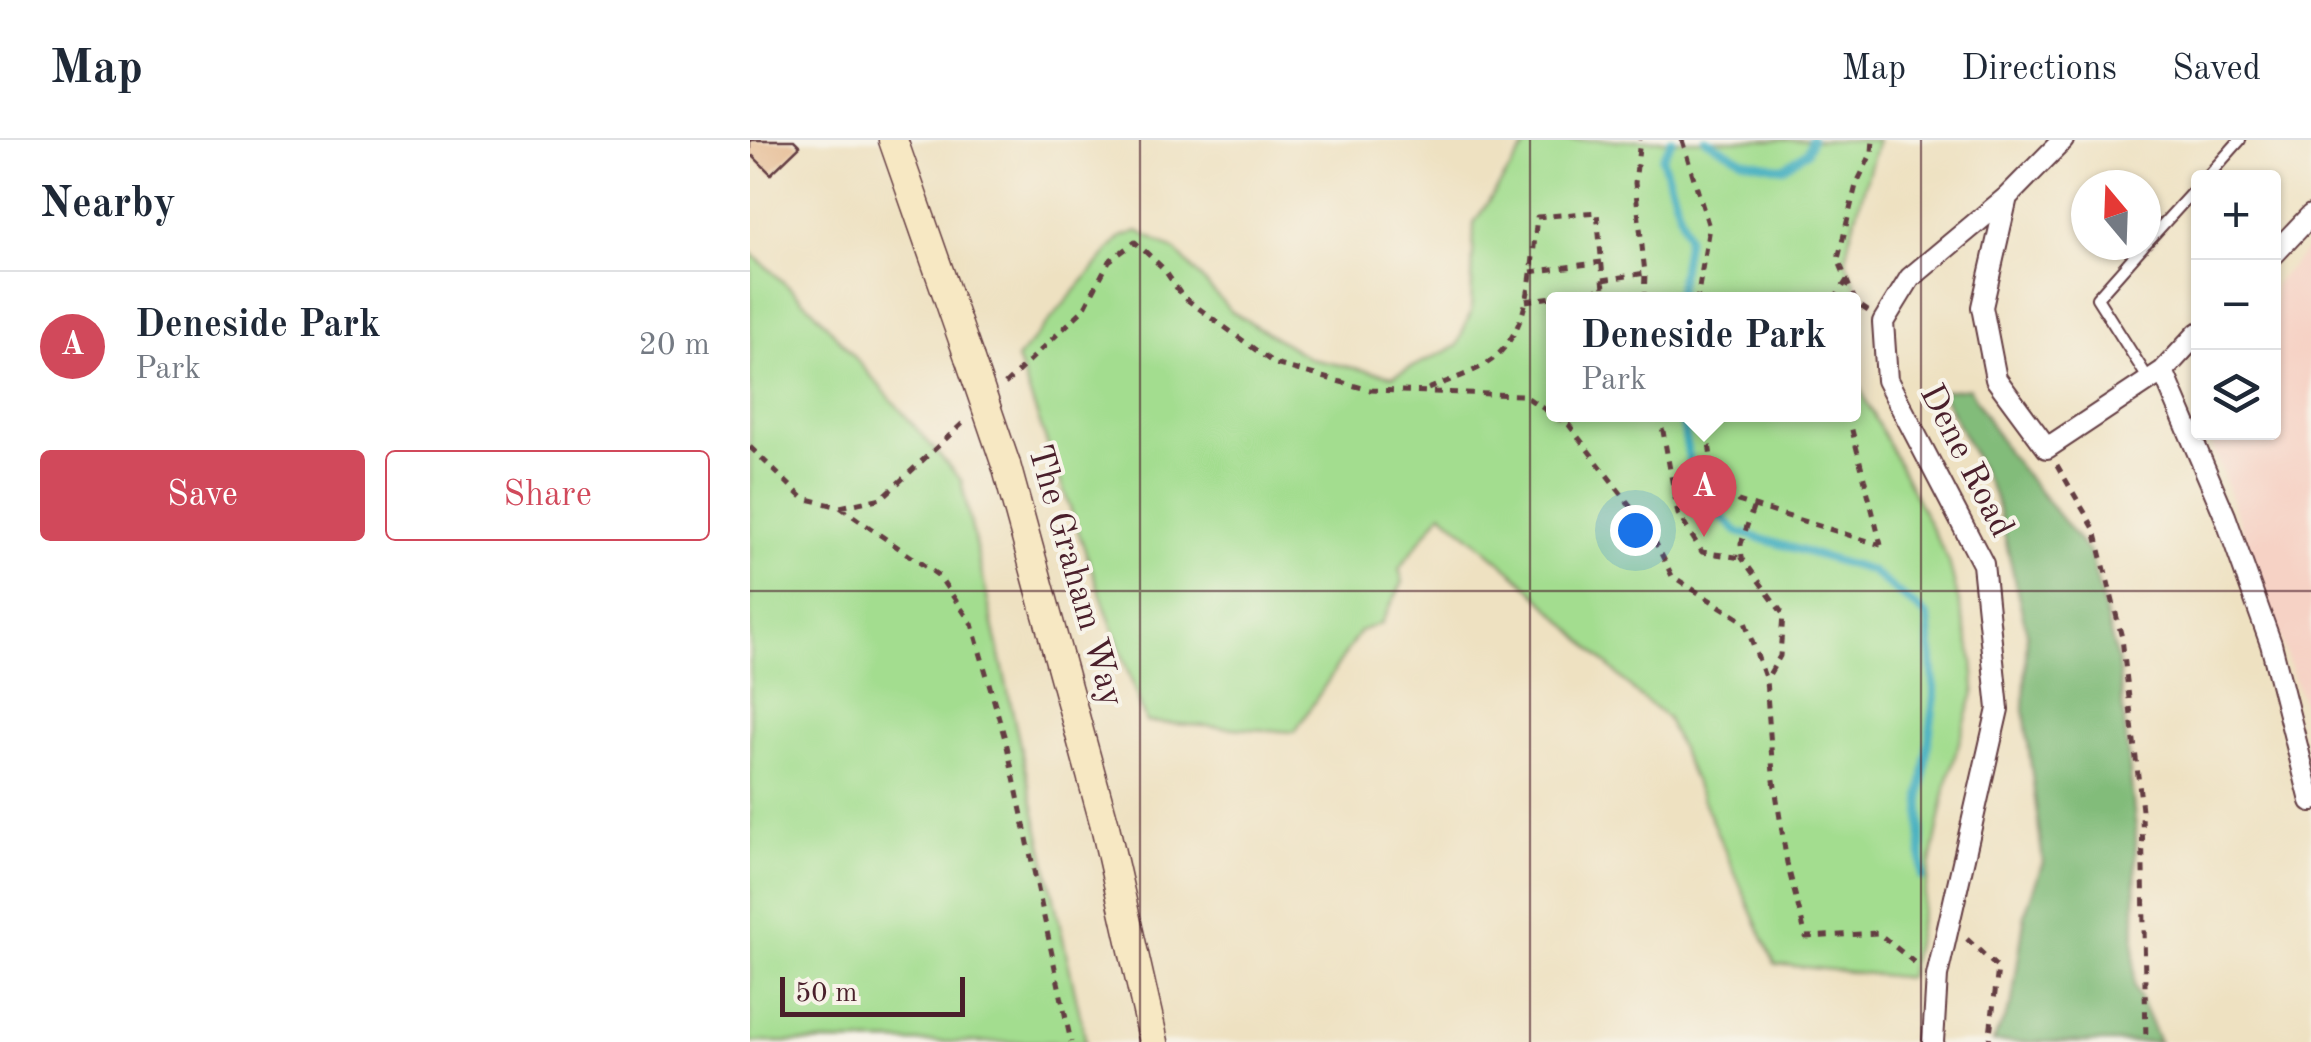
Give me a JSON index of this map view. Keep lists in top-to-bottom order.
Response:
{
  "streets": {
    "main road": ["The Graham Way"],
    "street": ["Dene Road"]
  },
  "scale_bar": "50 m",
  "north": "top",
  "page": {
    "header": "Map",
    "nav": ["Map", "Directions", "Saved"],
    "heading": "Nearby",
    "map_buttons": ["+", "−"],
    "list": [
      {
        "mark": "A",
        "name": "Deneside Park",
        "note": "Park",
        "value": "20 m"
      }
    ],
    "popup": ["Deneside Park", "Park"],
    "buttons": ["Save", "Share"],
    "pins": "A",
    "scale": "50 m"
  }
}
